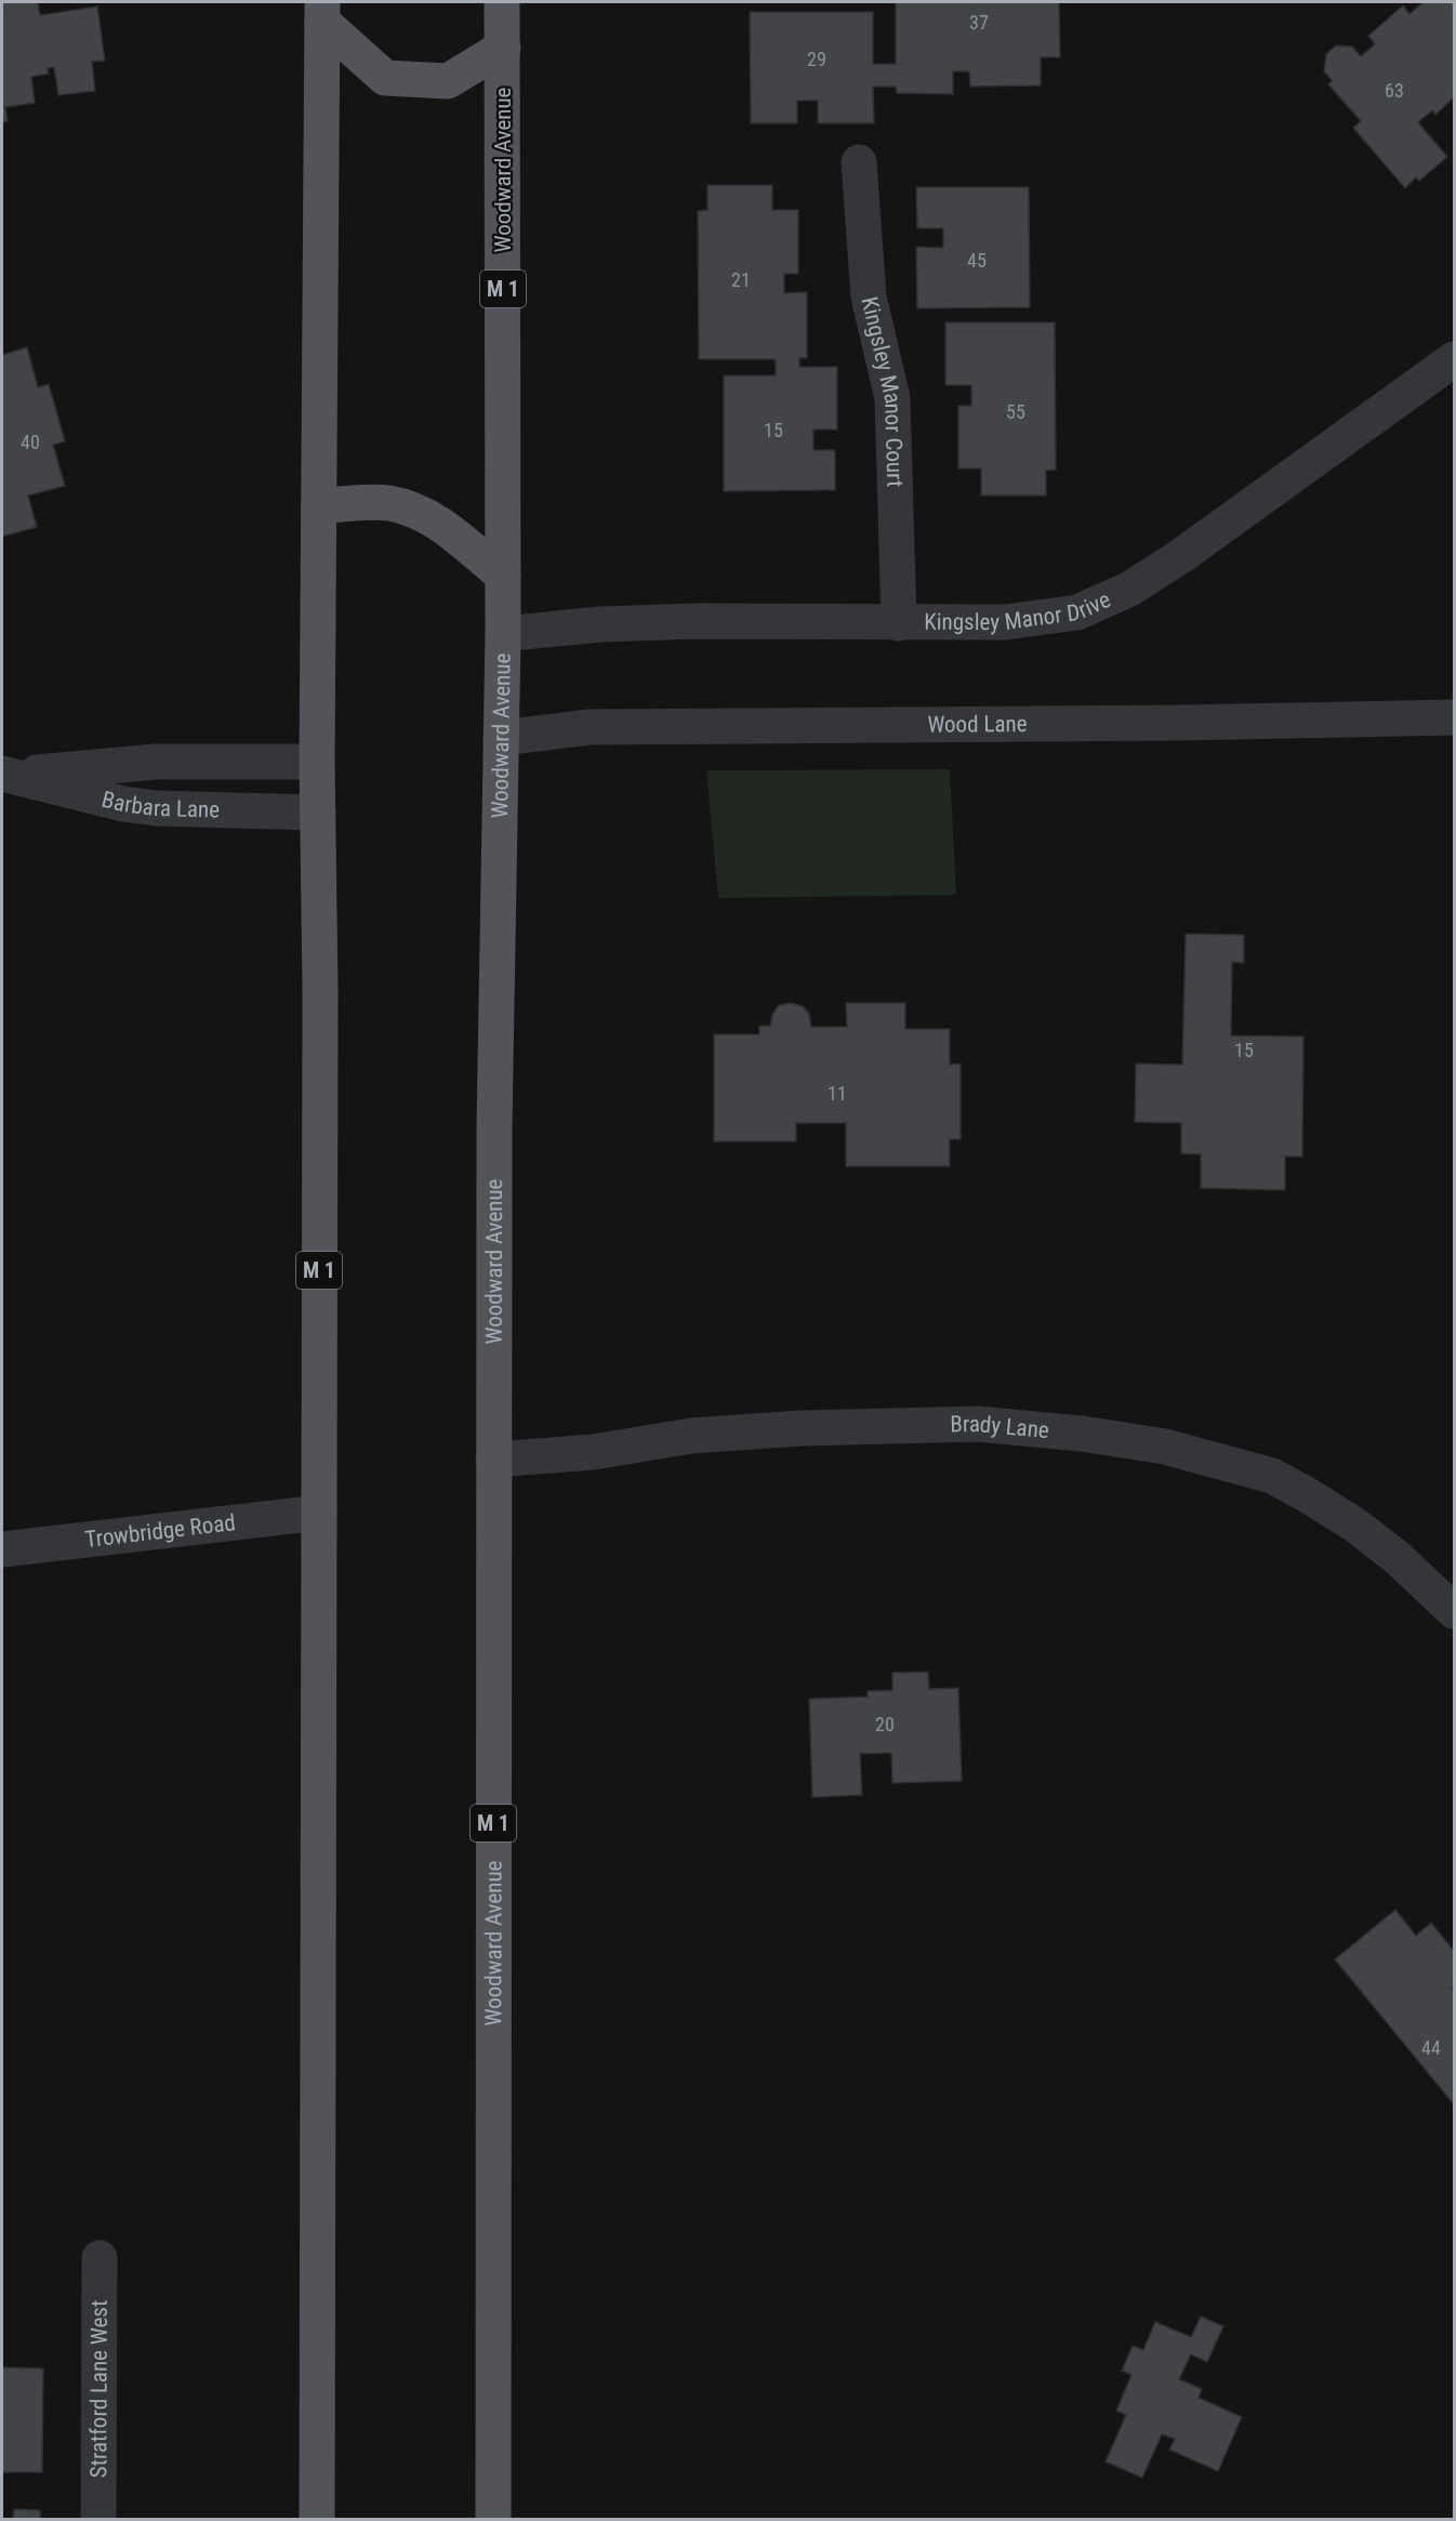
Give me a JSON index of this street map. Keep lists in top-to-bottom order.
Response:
{
  "streets": {
    "main road": ["Woodward Avenue", "M 1"],
    "street": [
      "Kingsley Manor Court",
      "Kingsley Manor Drive",
      "Wood Lane",
      "Barbara Lane",
      "Brady Lane",
      "Trowbridge Road",
      "Stratford Lane West"
    ]
  },
  "crossings": [
    ["Woodward Avenue", "Kingsley Manor Drive"],
    ["Woodward Avenue", "Wood Lane"],
    ["Woodward Avenue", "Brady Lane"],
    ["M 1", "Barbara Lane"],
    ["M 1", "Trowbridge Road"],
    ["Kingsley Manor Court", "Kingsley Manor Drive"]
  ],
  "house_numbers": [
    "37",
    "29",
    "63",
    "45",
    "21",
    "55",
    "15",
    "40",
    "15",
    "11",
    "20",
    "44"
  ]
}
